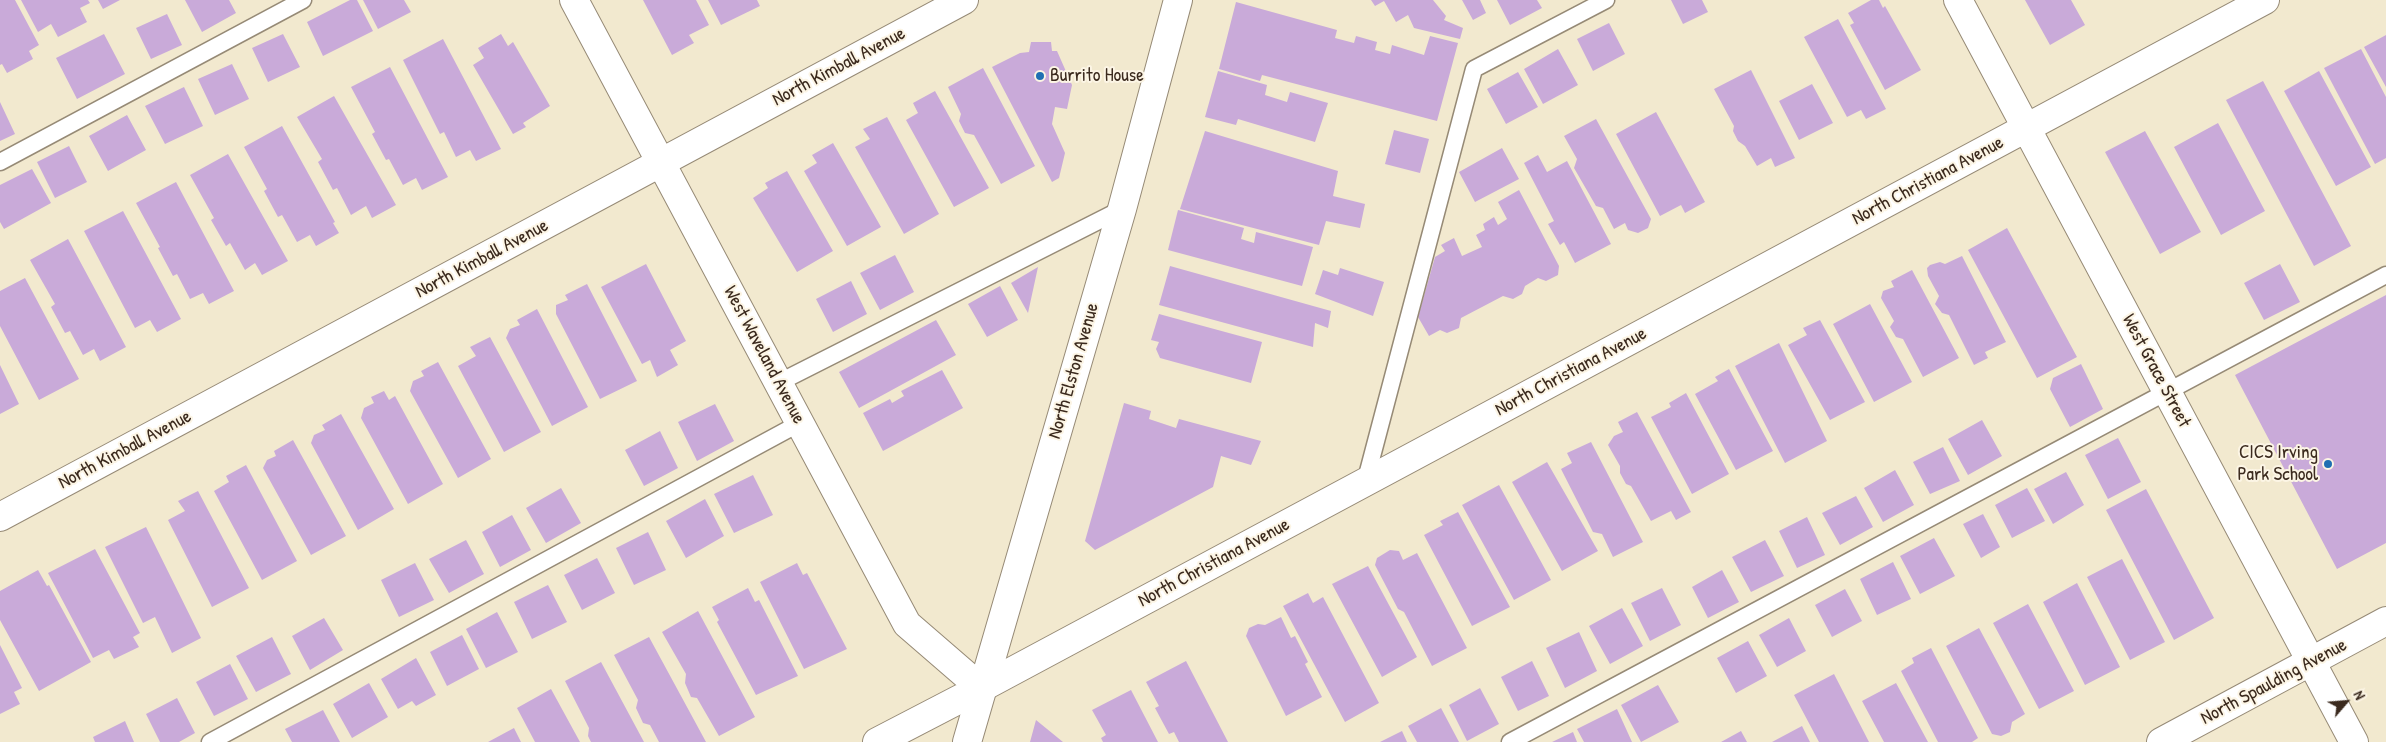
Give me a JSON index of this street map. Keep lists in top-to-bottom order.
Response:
{
  "streets": {
    "street": [
      "North Kimball Avenue",
      "North Christiana Avenue",
      "West Waveland Avenue",
      "North Elston Avenue",
      "West Grace Street",
      "North Spaulding Avenue"
    ]
  },
  "crossings": [
    ["North Kimball Avenue", "West Waveland Avenue"],
    ["North Christiana Avenue", "West Waveland Avenue"],
    ["North Christiana Avenue", "North Elston Avenue"],
    ["North Christiana Avenue", "West Grace Street"],
    ["West Waveland Avenue", "North Elston Avenue"],
    ["West Grace Street", "North Spaulding Avenue"]
  ],
  "places": ["Burrito House", "CICS Irving Park School"],
  "north": "top right"
}
